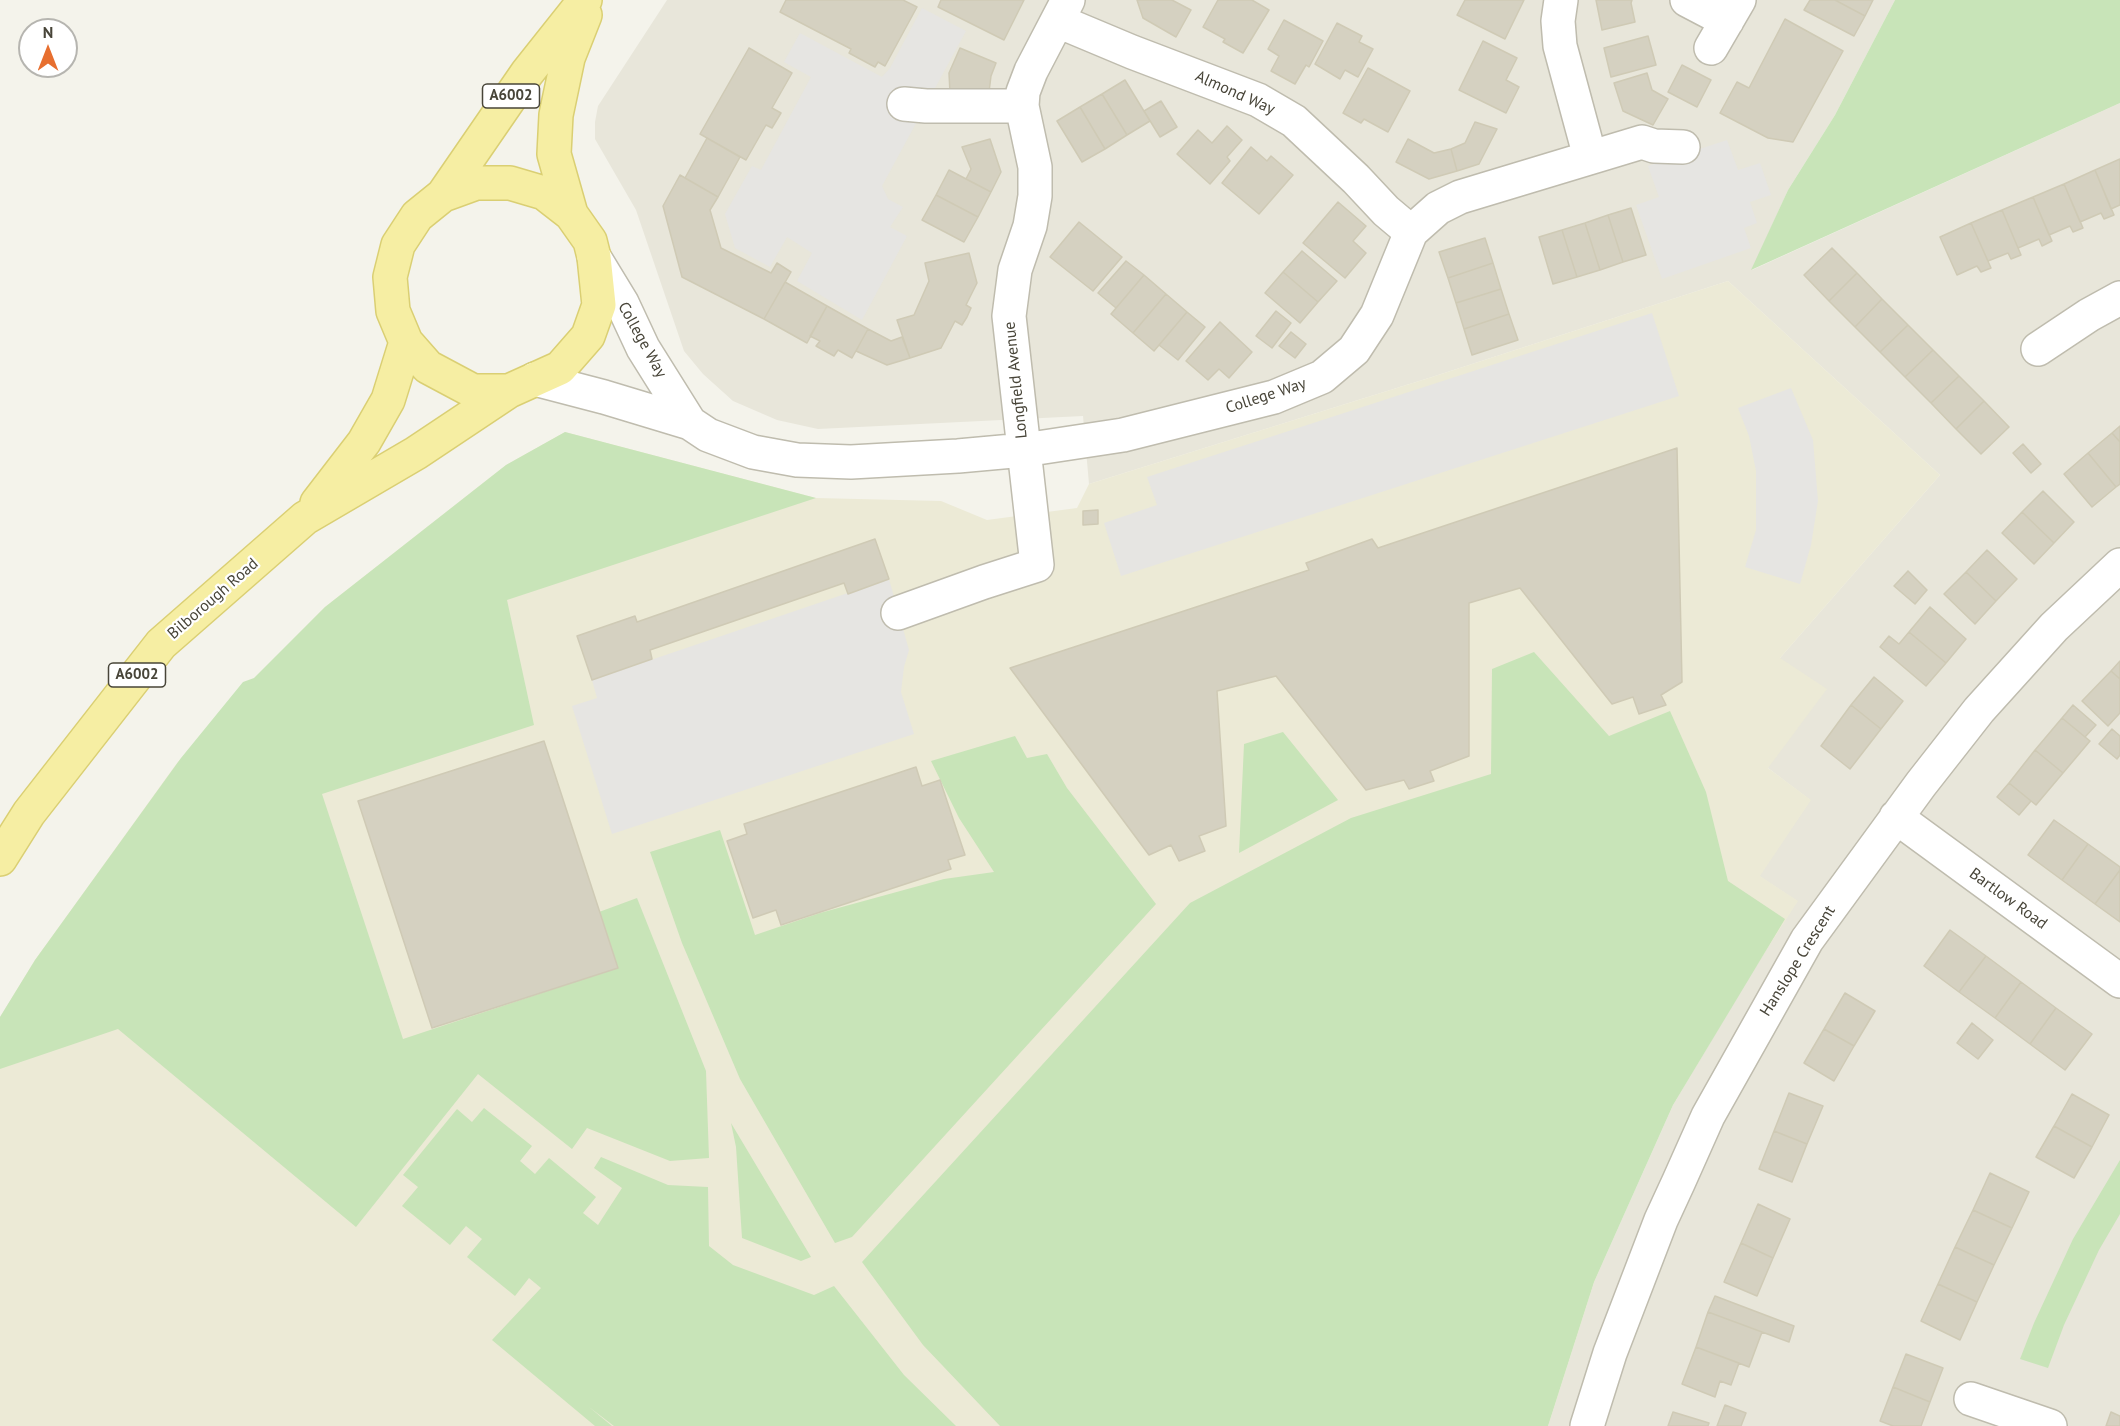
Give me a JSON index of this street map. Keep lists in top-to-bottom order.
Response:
{
  "streets": {
    "main road": ["A6002", "Bilborough Road"],
    "street": [
      "Almond Way",
      "College Way",
      "Longfield Avenue",
      "Bartlow Road",
      "Hanslope Crescent"
    ]
  },
  "crossings": [
    ["Almond Way", "College Way"],
    ["Almond Way", "Longfield Avenue"],
    ["College Way", "Longfield Avenue"],
    ["College Way", "Bilborough Road"],
    ["Bartlow Road", "Hanslope Crescent"]
  ],
  "north": "top"
}
